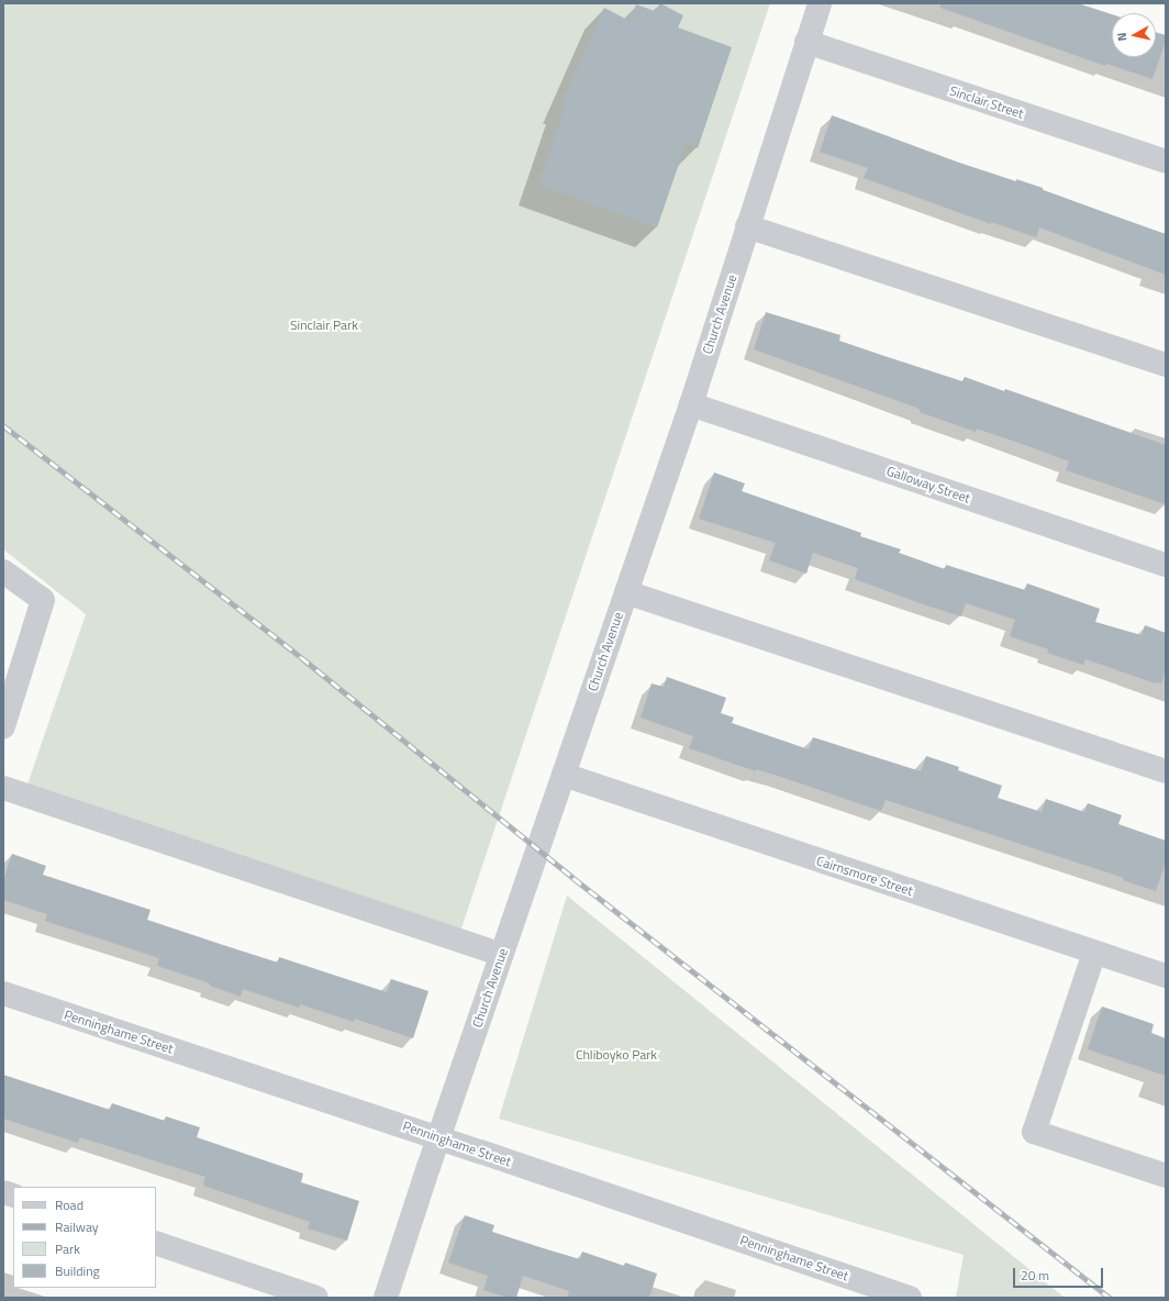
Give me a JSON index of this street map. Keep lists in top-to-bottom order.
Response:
{
  "streets": {
    "street": [
      "Sinclair Street",
      "Church Avenue",
      "Galloway Street",
      "Cairnsmore Street",
      "Penninghame Street"
    ]
  },
  "crossings": [
    ["Sinclair Street", "Church Avenue"],
    ["Church Avenue", "Galloway Street"],
    ["Church Avenue", "Cairnsmore Street"],
    ["Church Avenue", "Penninghame Street"]
  ],
  "parks": ["Sinclair Park", "Chliboyko Park"],
  "legend": [
    "Road",
    "Railway",
    "Park",
    "Building"
  ],
  "scale_bar": "20 m",
  "north": "left"
}
